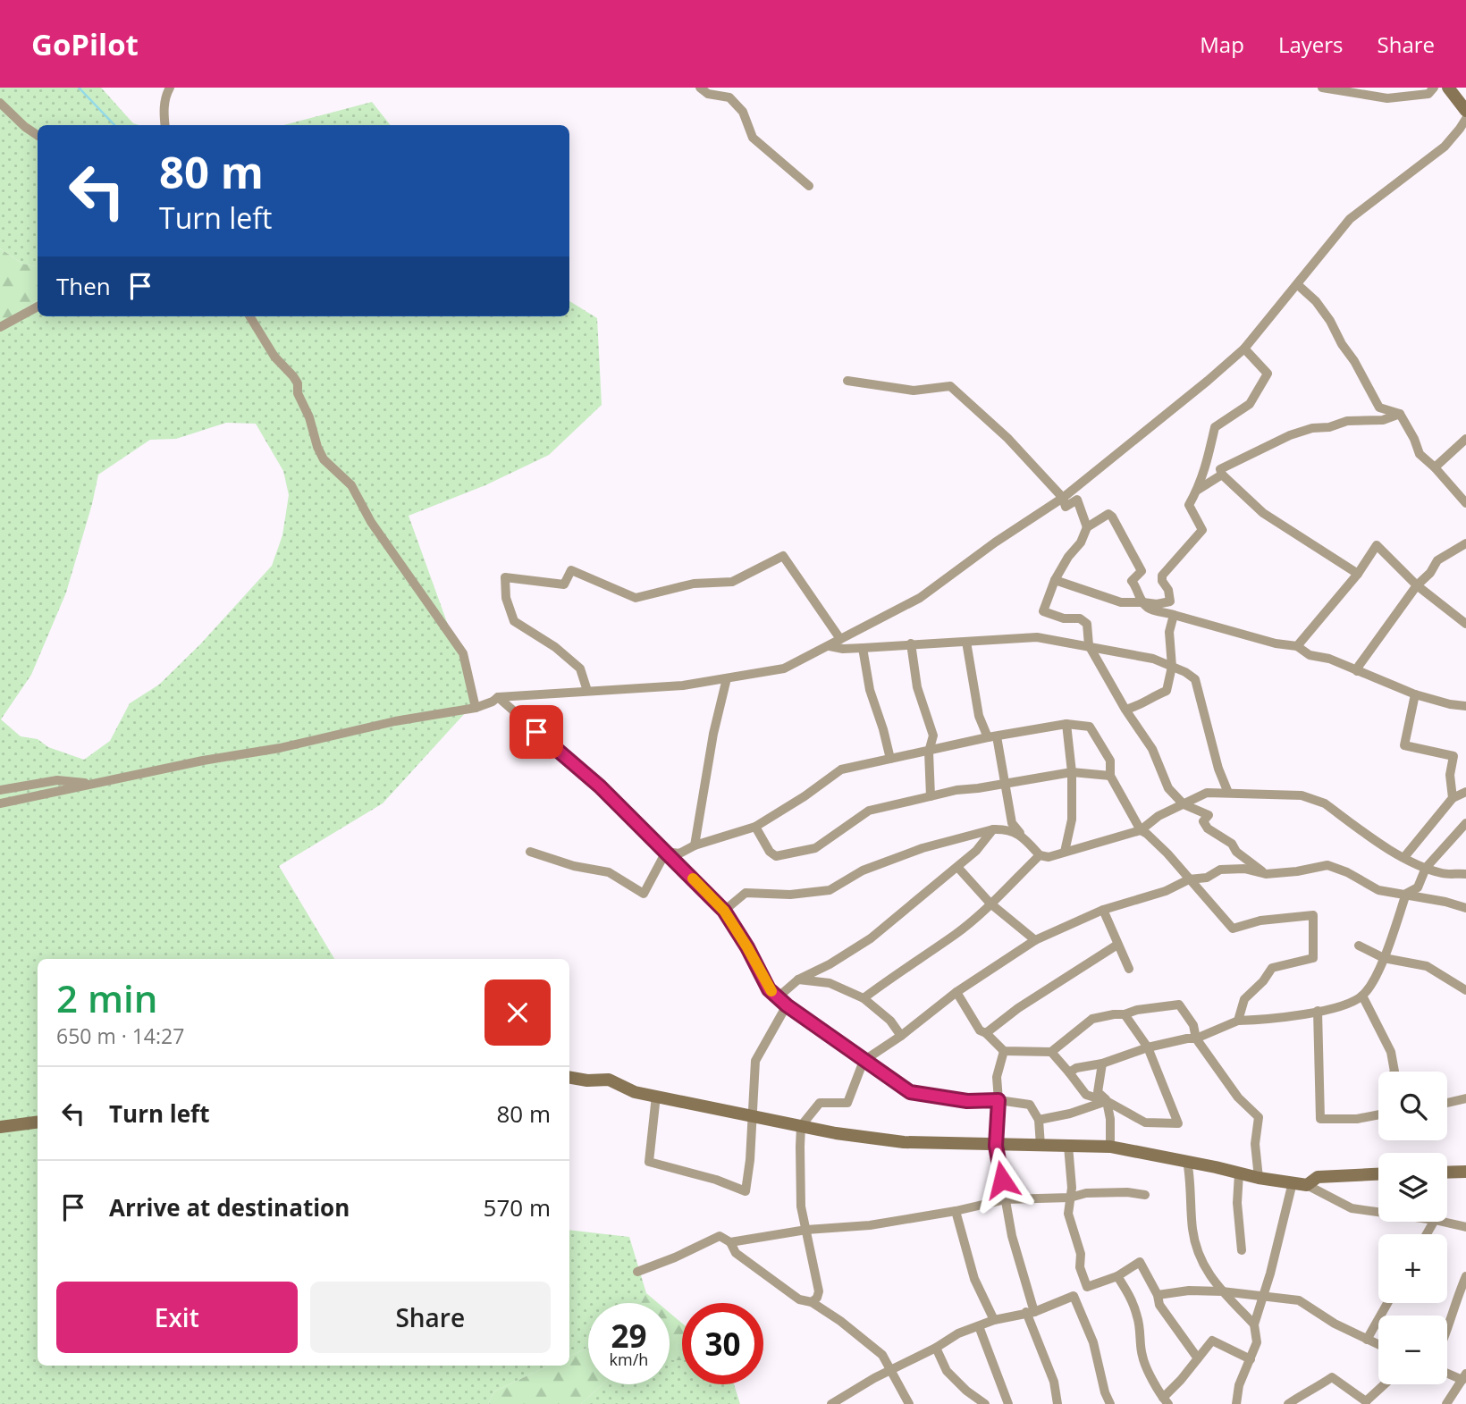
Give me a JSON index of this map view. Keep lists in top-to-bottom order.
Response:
{
  "page": {
    "header": "GoPilot",
    "nav": ["Map", "Layers", "Share"],
    "turn": ["80 m", "Turn left"],
    "then": "Then",
    "heading": ["2 min", "650 m · 14:27"],
    "list": [
      {
        "name": "Turn left",
        "value": "80 m"
      },
      {
        "name": "Arrive at destination",
        "value": "570 m"
      }
    ],
    "map_buttons": ["+", "−"],
    "buttons": ["Exit", "Share"],
    "speed": "29 km/h",
    "limit": "30"
  }
}
